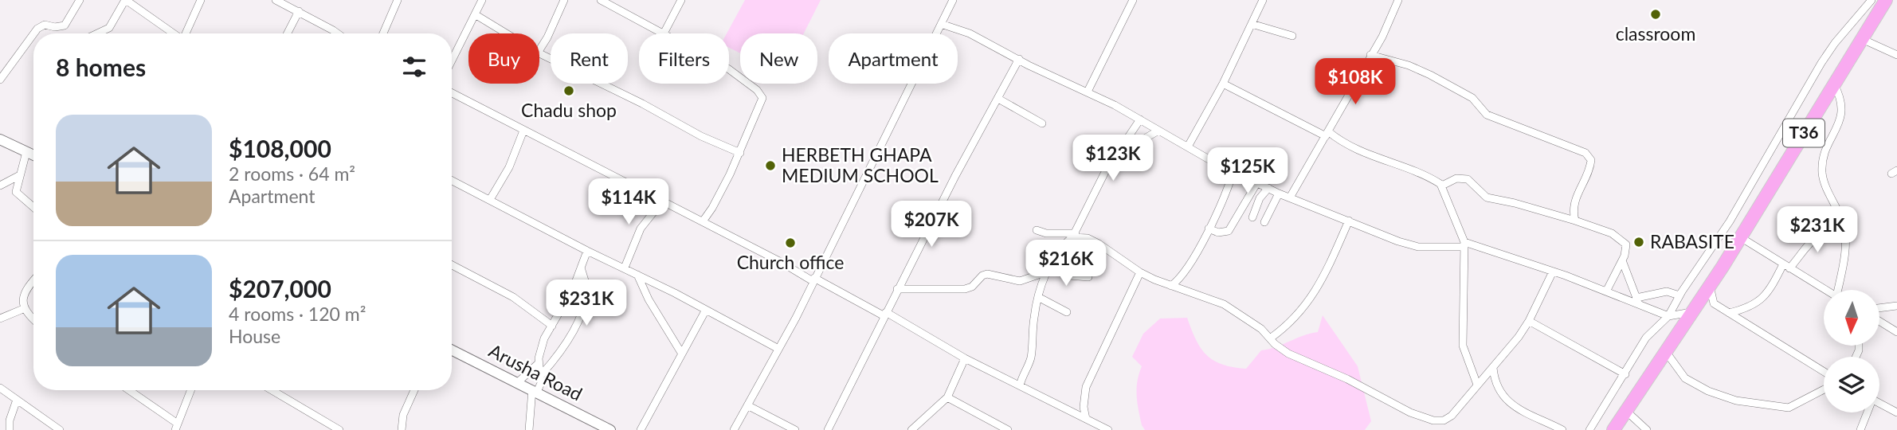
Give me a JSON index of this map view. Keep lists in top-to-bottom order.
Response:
{
  "streets": {
    "highway": ["T36"],
    "main road": ["Arusha Road"]
  },
  "places": [
    "classroom",
    "Chadu shop",
    "HERBETH GHAPA MEDIUM SCHOOL",
    "RABASITE",
    "Church office"
  ],
  "north": "bottom",
  "page": {
    "chip": [
      "Buy",
      "Rent",
      "Filters",
      "New",
      "Apartment"
    ],
    "heading": "8 homes",
    "price": [
      "$108K",
      "$123K",
      "$125K",
      "$114K",
      "$207K",
      "$231K",
      "$216K",
      "$231K"
    ],
    "list": [
      {
        "name": "$108,000",
        "note": "2 rooms · 64 m² · Apartment"
      },
      {
        "name": "$207,000",
        "note": "4 rooms · 120 m² · House"
      }
    ]
  }
}
